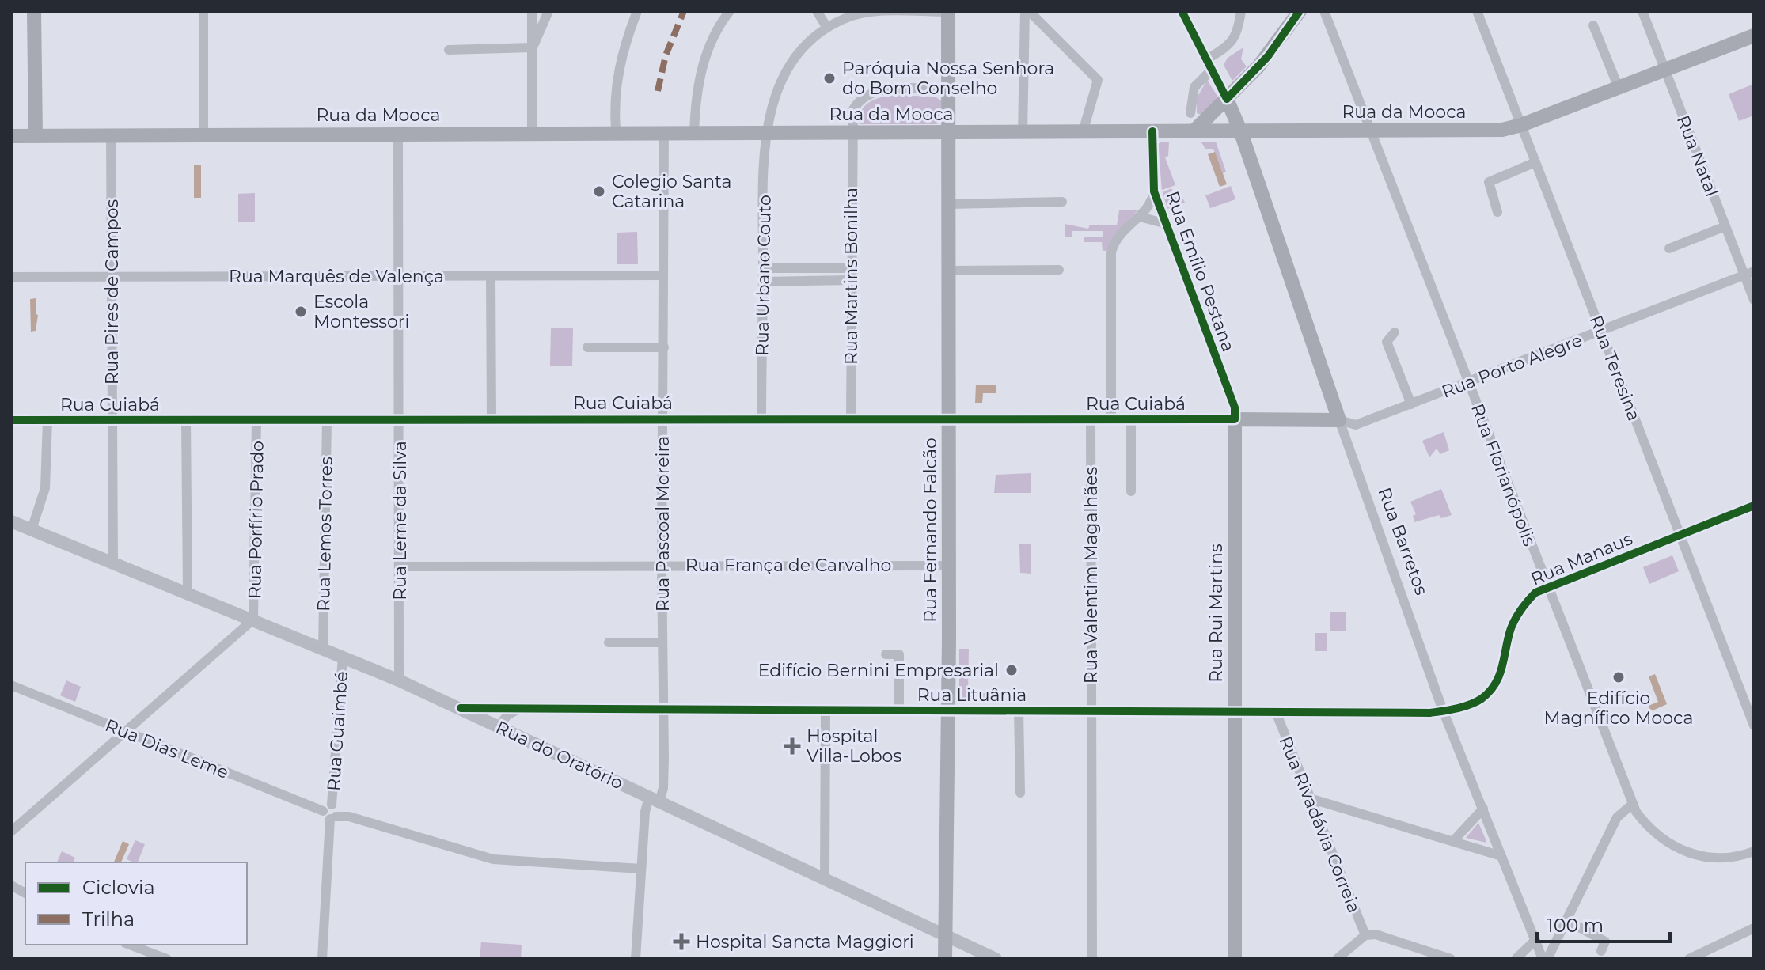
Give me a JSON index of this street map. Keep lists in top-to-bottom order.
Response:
{
  "streets": {
    "main road": [
      "Rua da Mooca",
      "Rua Cuiabá",
      "Rua Fernando Falcão",
      "Rua Barretos",
      "Rua Rui Martins"
    ],
    "street": [
      "Rua Natal",
      "Rua Emílio Pestana",
      "Rua Urbano Couto",
      "Rua Marquês de Valença",
      "Rua Martins Bonilha",
      "Rua Pires de Campos",
      "Rua Porto Alegre",
      "Rua Teresina",
      "Rua Florianópolis",
      "Rua Porfírio Prado",
      "Rua Leme da Silva",
      "Rua Pascoal Moreira",
      "Rua Lemos Torres",
      "Rua Manaus",
      "Rua França de Carvalho",
      "Rua Valentim Magalhães",
      "Rua Lituânia",
      "Rua Guaimbé",
      "Rua Dias Leme",
      "Rua do Oratório",
      "Rua Rivadávia Correia"
    ]
  },
  "crossings": [
    ["Rua da Mooca", "Rua Natal"],
    ["Rua da Mooca", "Rua Emílio Pestana"],
    ["Rua da Mooca", "Rua Urbano Couto"],
    ["Rua da Mooca", "Rua Martins Bonilha"],
    ["Rua da Mooca", "Rua Pires de Campos"],
    ["Rua da Mooca", "Rua Teresina"],
    ["Rua da Mooca", "Rua Florianópolis"],
    ["Rua da Mooca", "Rua Leme da Silva"],
    ["Rua da Mooca", "Rua Pascoal Moreira"],
    ["Rua da Mooca", "Rua Fernando Falcão"],
    ["Rua da Mooca", "Rua Barretos"],
    ["Rua Natal", "Rua Porto Alegre"],
    ["Rua Emílio Pestana", "Rua Cuiabá"],
    ["Rua Emílio Pestana", "Rua Rui Martins"],
    ["Rua Urbano Couto", "Rua Cuiabá"],
    ["Rua Urbano Couto", "Rua Fernando Falcão"],
    ["Rua Marquês de Valença", "Rua Pires de Campos"],
    ["Rua Marquês de Valença", "Rua Leme da Silva"],
    ["Rua Marquês de Valença", "Rua Pascoal Moreira"],
    ["Rua Martins Bonilha", "Rua Cuiabá"],
    ["Rua Martins Bonilha", "Rua Fernando Falcão"],
    ["Rua Pires de Campos", "Rua Cuiabá"],
    ["Rua Pires de Campos", "Rua do Oratório"],
    ["Rua Porto Alegre", "Rua Teresina"],
    ["Rua Porto Alegre", "Rua Cuiabá"],
    ["Rua Porto Alegre", "Rua Florianópolis"],
    ["Rua Porto Alegre", "Rua Barretos"],
    ["Rua Teresina", "Rua Manaus"],
    ["Rua Cuiabá", "Rua Porfírio Prado"],
    ["Rua Cuiabá", "Rua Leme da Silva"],
    ["Rua Cuiabá", "Rua Pascoal Moreira"],
    ["Rua Cuiabá", "Rua Fernando Falcão"],
    ["Rua Cuiabá", "Rua Lemos Torres"],
    ["Rua Cuiabá", "Rua Barretos"],
    ["Rua Cuiabá", "Rua Valentim Magalhães"],
    ["Rua Cuiabá", "Rua Rui Martins"],
    ["Rua Florianópolis", "Rua Manaus"],
    ["Rua Porfírio Prado", "Rua do Oratório"],
    ["Rua Leme da Silva", "Rua França de Carvalho"],
    ["Rua Leme da Silva", "Rua do Oratório"],
    ["Rua Pascoal Moreira", "Rua França de Carvalho"],
    ["Rua Pascoal Moreira", "Rua Lituânia"],
    ["Rua Pascoal Moreira", "Rua Dias Leme"],
    ["Rua Pascoal Moreira", "Rua do Oratório"],
    ["Rua Fernando Falcão", "Rua França de Carvalho"],
    ["Rua Fernando Falcão", "Rua Lituânia"],
    ["Rua Fernando Falcão", "Rua do Oratório"],
    ["Rua Lemos Torres", "Rua do Oratório"],
    ["Rua Barretos", "Rua Manaus"],
    ["Rua Barretos", "Rua Lituânia"],
    ["Rua Manaus", "Rua Lituânia"],
    ["Rua Valentim Magalhães", "Rua Lituânia"],
    ["Rua Rui Martins", "Rua Lituânia"],
    ["Rua Lituânia", "Rua do Oratório"],
    ["Rua Lituânia", "Rua Rivadávia Correia"],
    ["Rua Guaimbé", "Rua Dias Leme"],
    ["Rua Guaimbé", "Rua do Oratório"]
  ],
  "places": {
    "other": [
      "Paróquia Nossa Senhora do Bom Conselho",
      "Colegio Santa Catarina",
      "Escola Montessori",
      "Edifício Bernini Empresarial",
      "Edifício Magnífico Mooca"
    ],
    "health": ["Hospital Villa-Lobos", "Hospital Sancta Maggiori"]
  },
  "legend": ["Ciclovia", "Trilha"],
  "scale_bar": "100 m"
}
